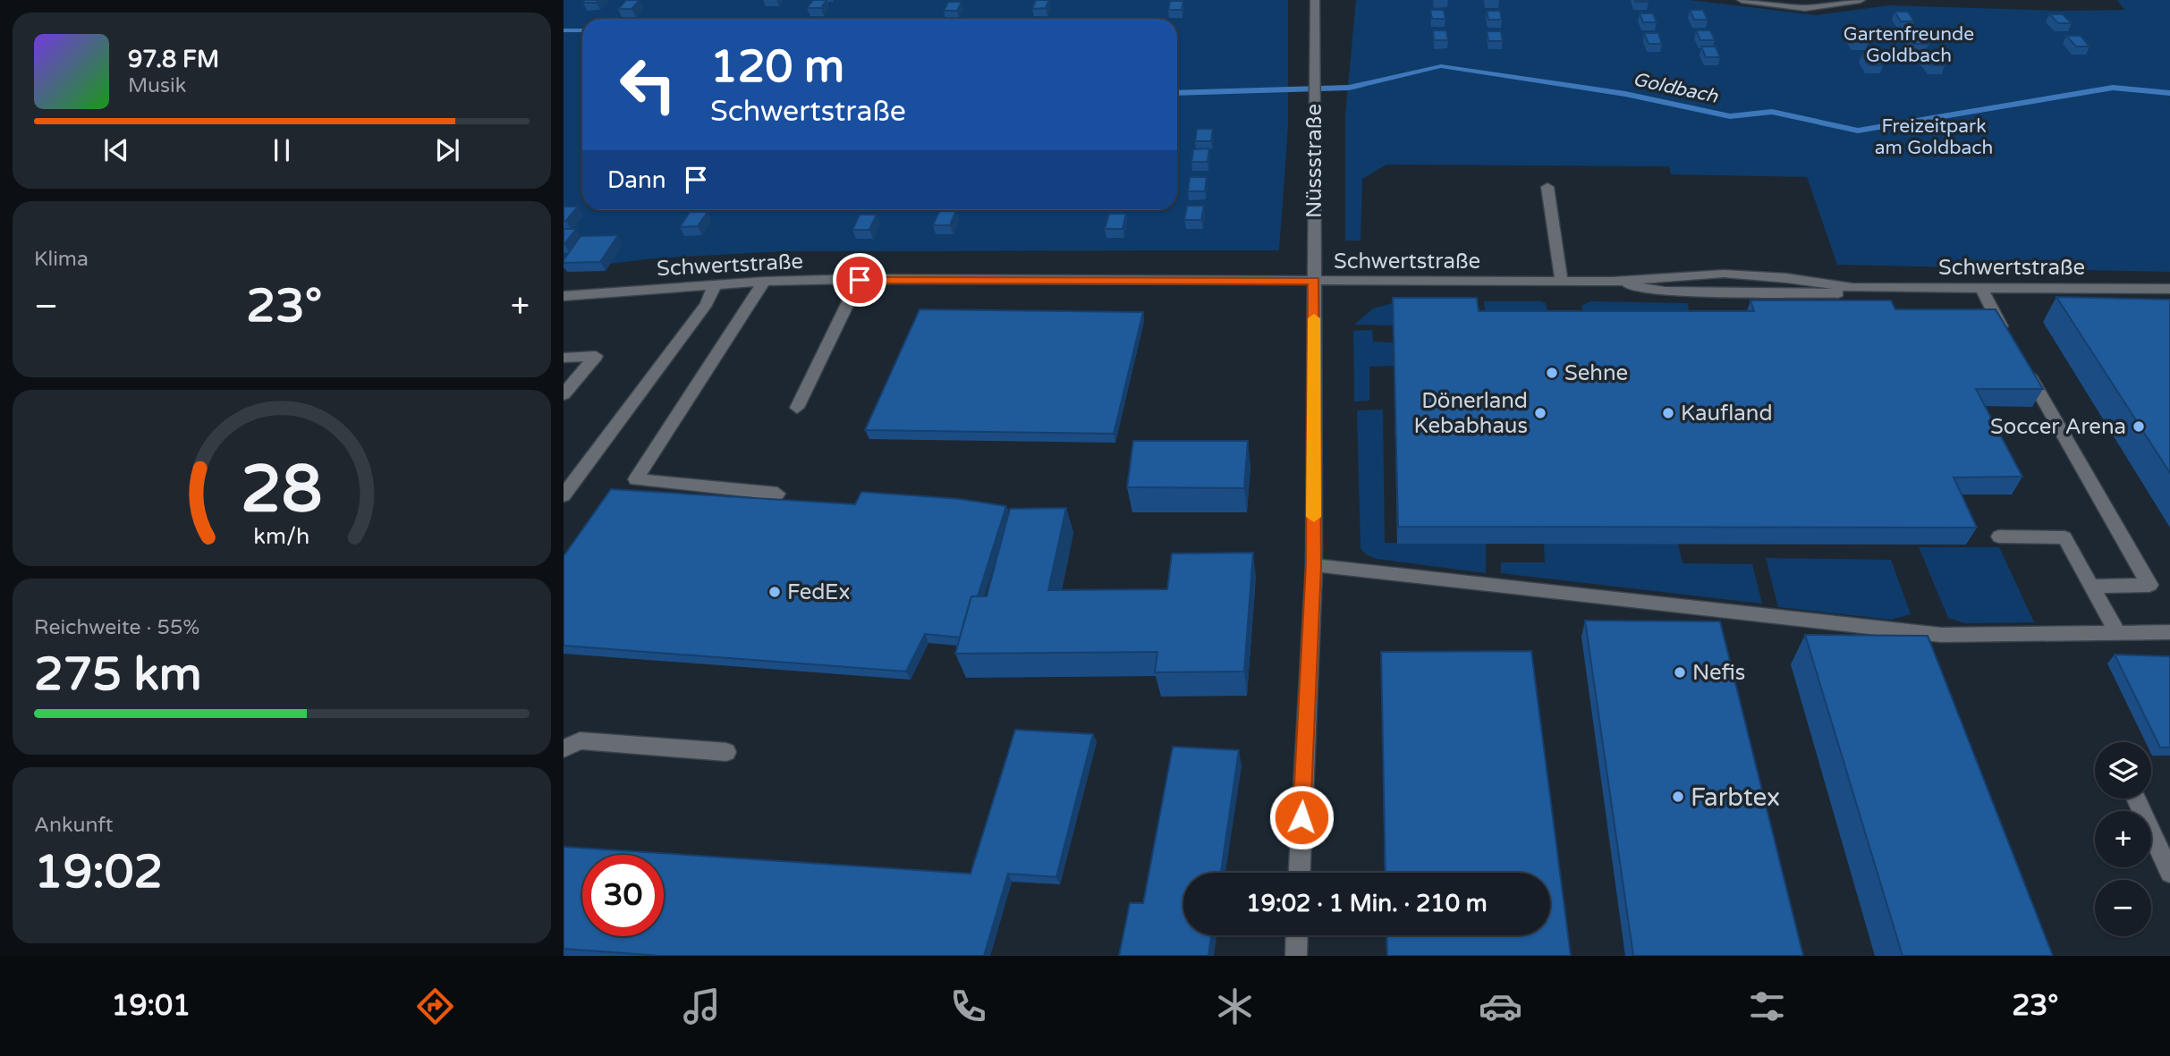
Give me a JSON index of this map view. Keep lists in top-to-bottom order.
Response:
{
  "streets": {
    "street": ["Nüssstraße", "Schwertstraße"]
  },
  "crossings": [
    ["Nüssstraße", "Schwertstraße"]
  ],
  "water": ["Goldbach"],
  "parks": ["Gartenfreunde Goldbach", "Freizeitpark am Goldbach"],
  "places": [
    "Sehne",
    "Dönerland Kebabhaus",
    "Kaufland",
    "Soccer Arena",
    "FedEx",
    "Nefis",
    "Farbtex"
  ],
  "page": {
    "turn": ["120 m", "Schwertstraße"],
    "song": ["97.8 FM", "Musik"],
    "then": "Dann",
    "tile": [
      "Klima",
      ["Reichweite · 55%", "275 km"],
      ["Ankunft", "19:02"]
    ],
    "heat": ["−", "23°", "+"],
    "map_buttons": ["+", "−"],
    "limit": "30",
    "trip": "19:02 · 1 Min. · 210 m",
    "tabs": ["19:01", "23°"],
    "gauge": ["28", "km/h"]
  }
}
